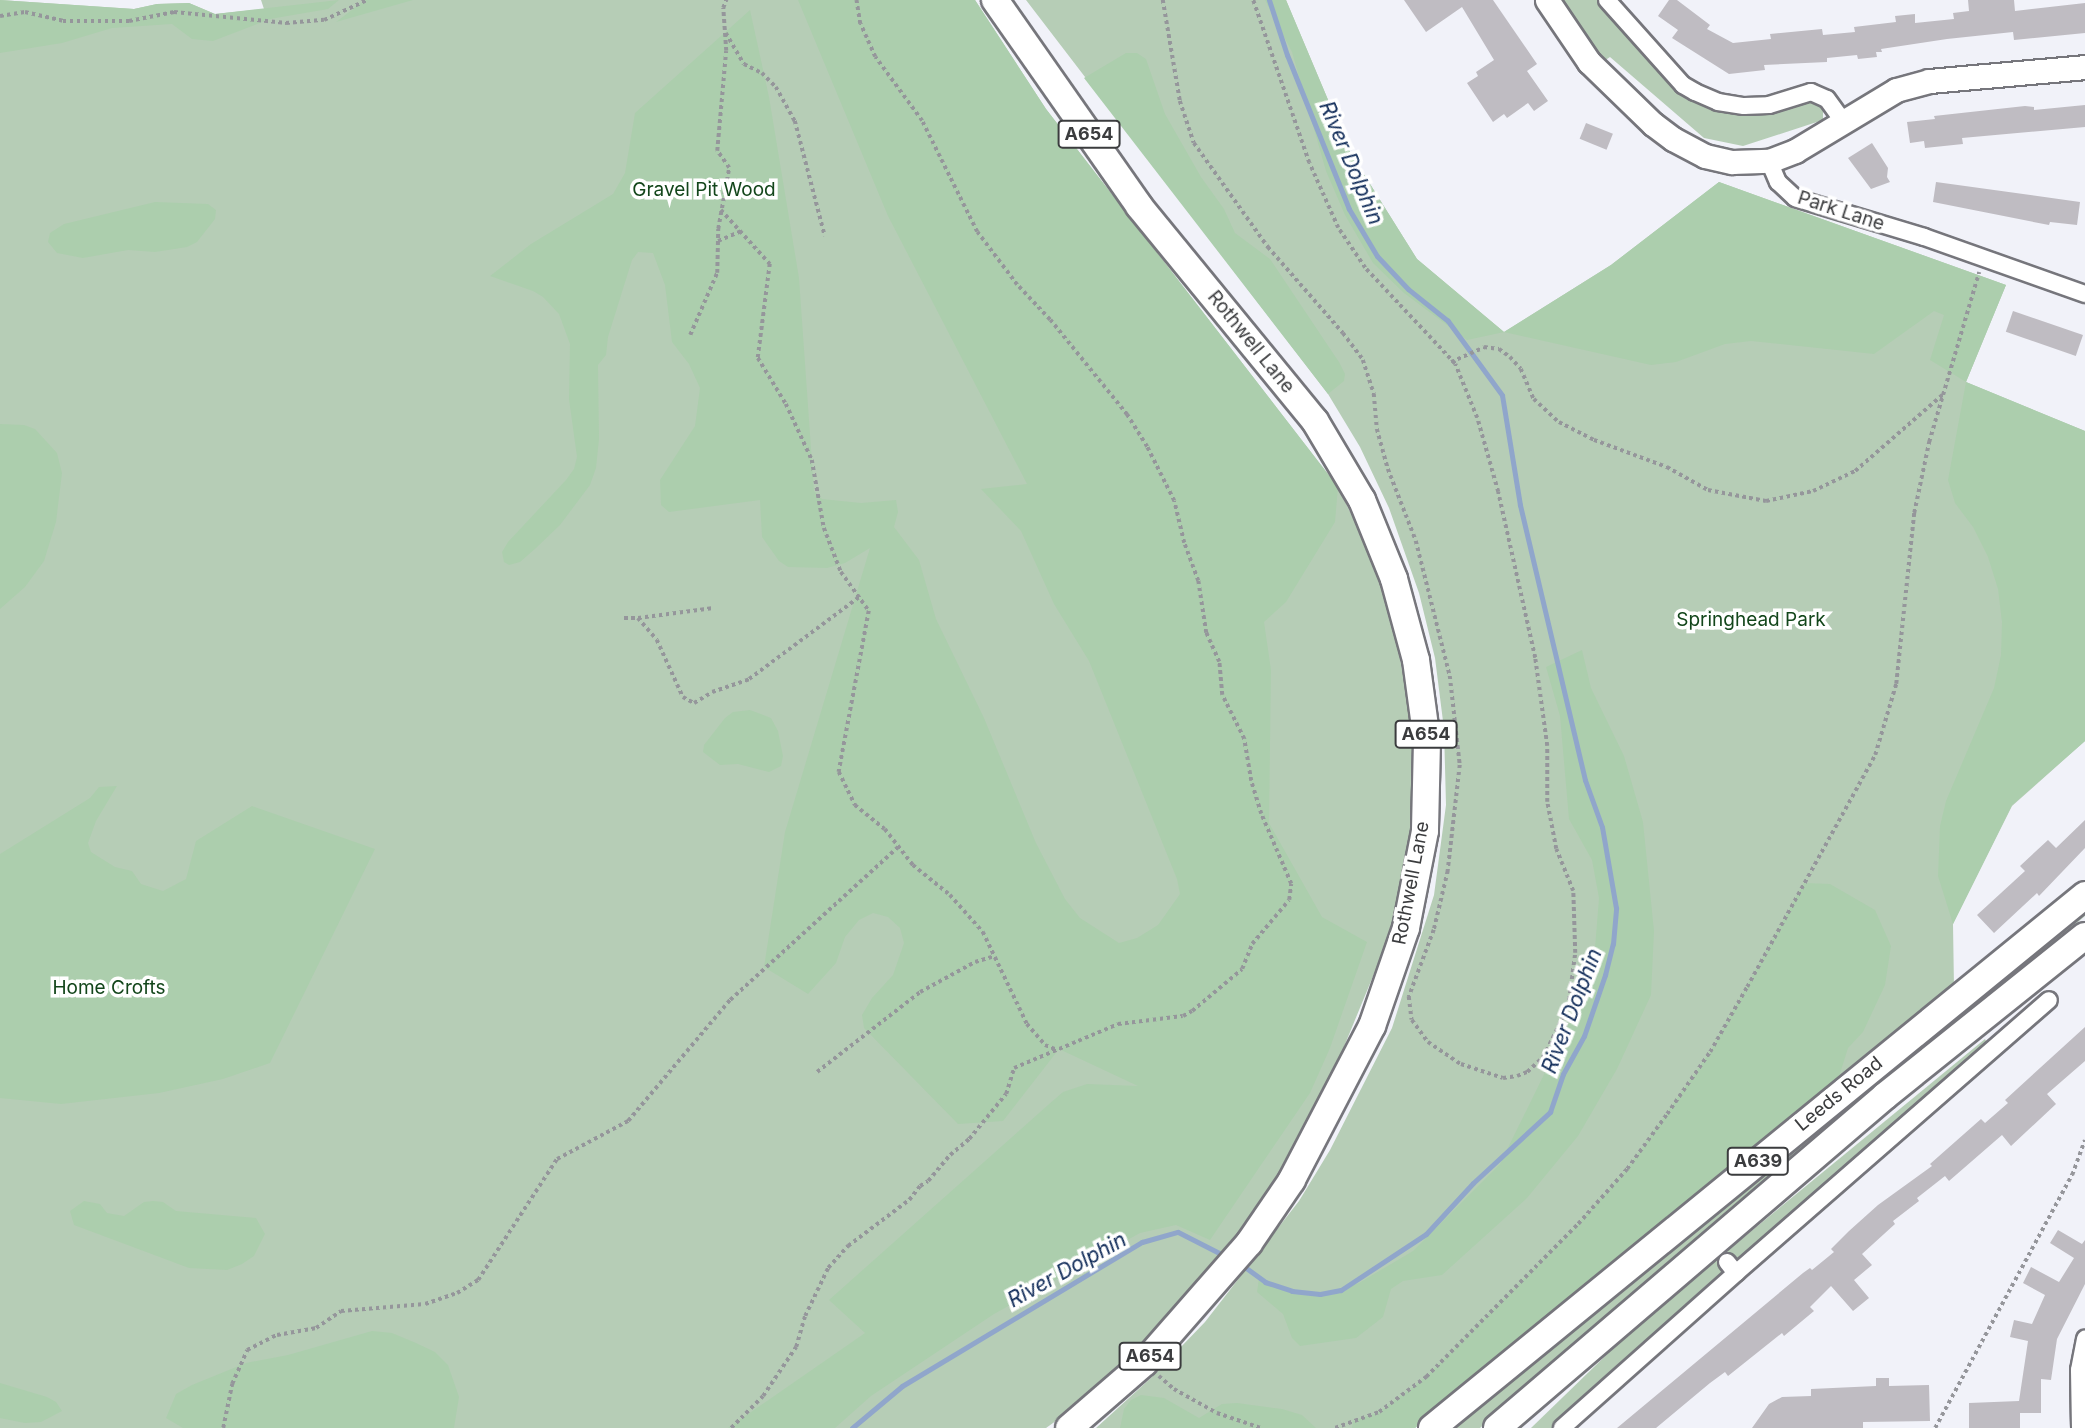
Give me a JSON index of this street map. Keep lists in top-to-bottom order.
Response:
{
  "streets": {
    "main road": [
      "A654",
      "Rothwell Lane",
      "Leeds Road",
      "A639"
    ],
    "street": ["Park Lane"]
  },
  "water": ["River Dolphin"],
  "parks": ["Gravel Pit Wood", "Springhead Park", "Home Crofts"]
}
